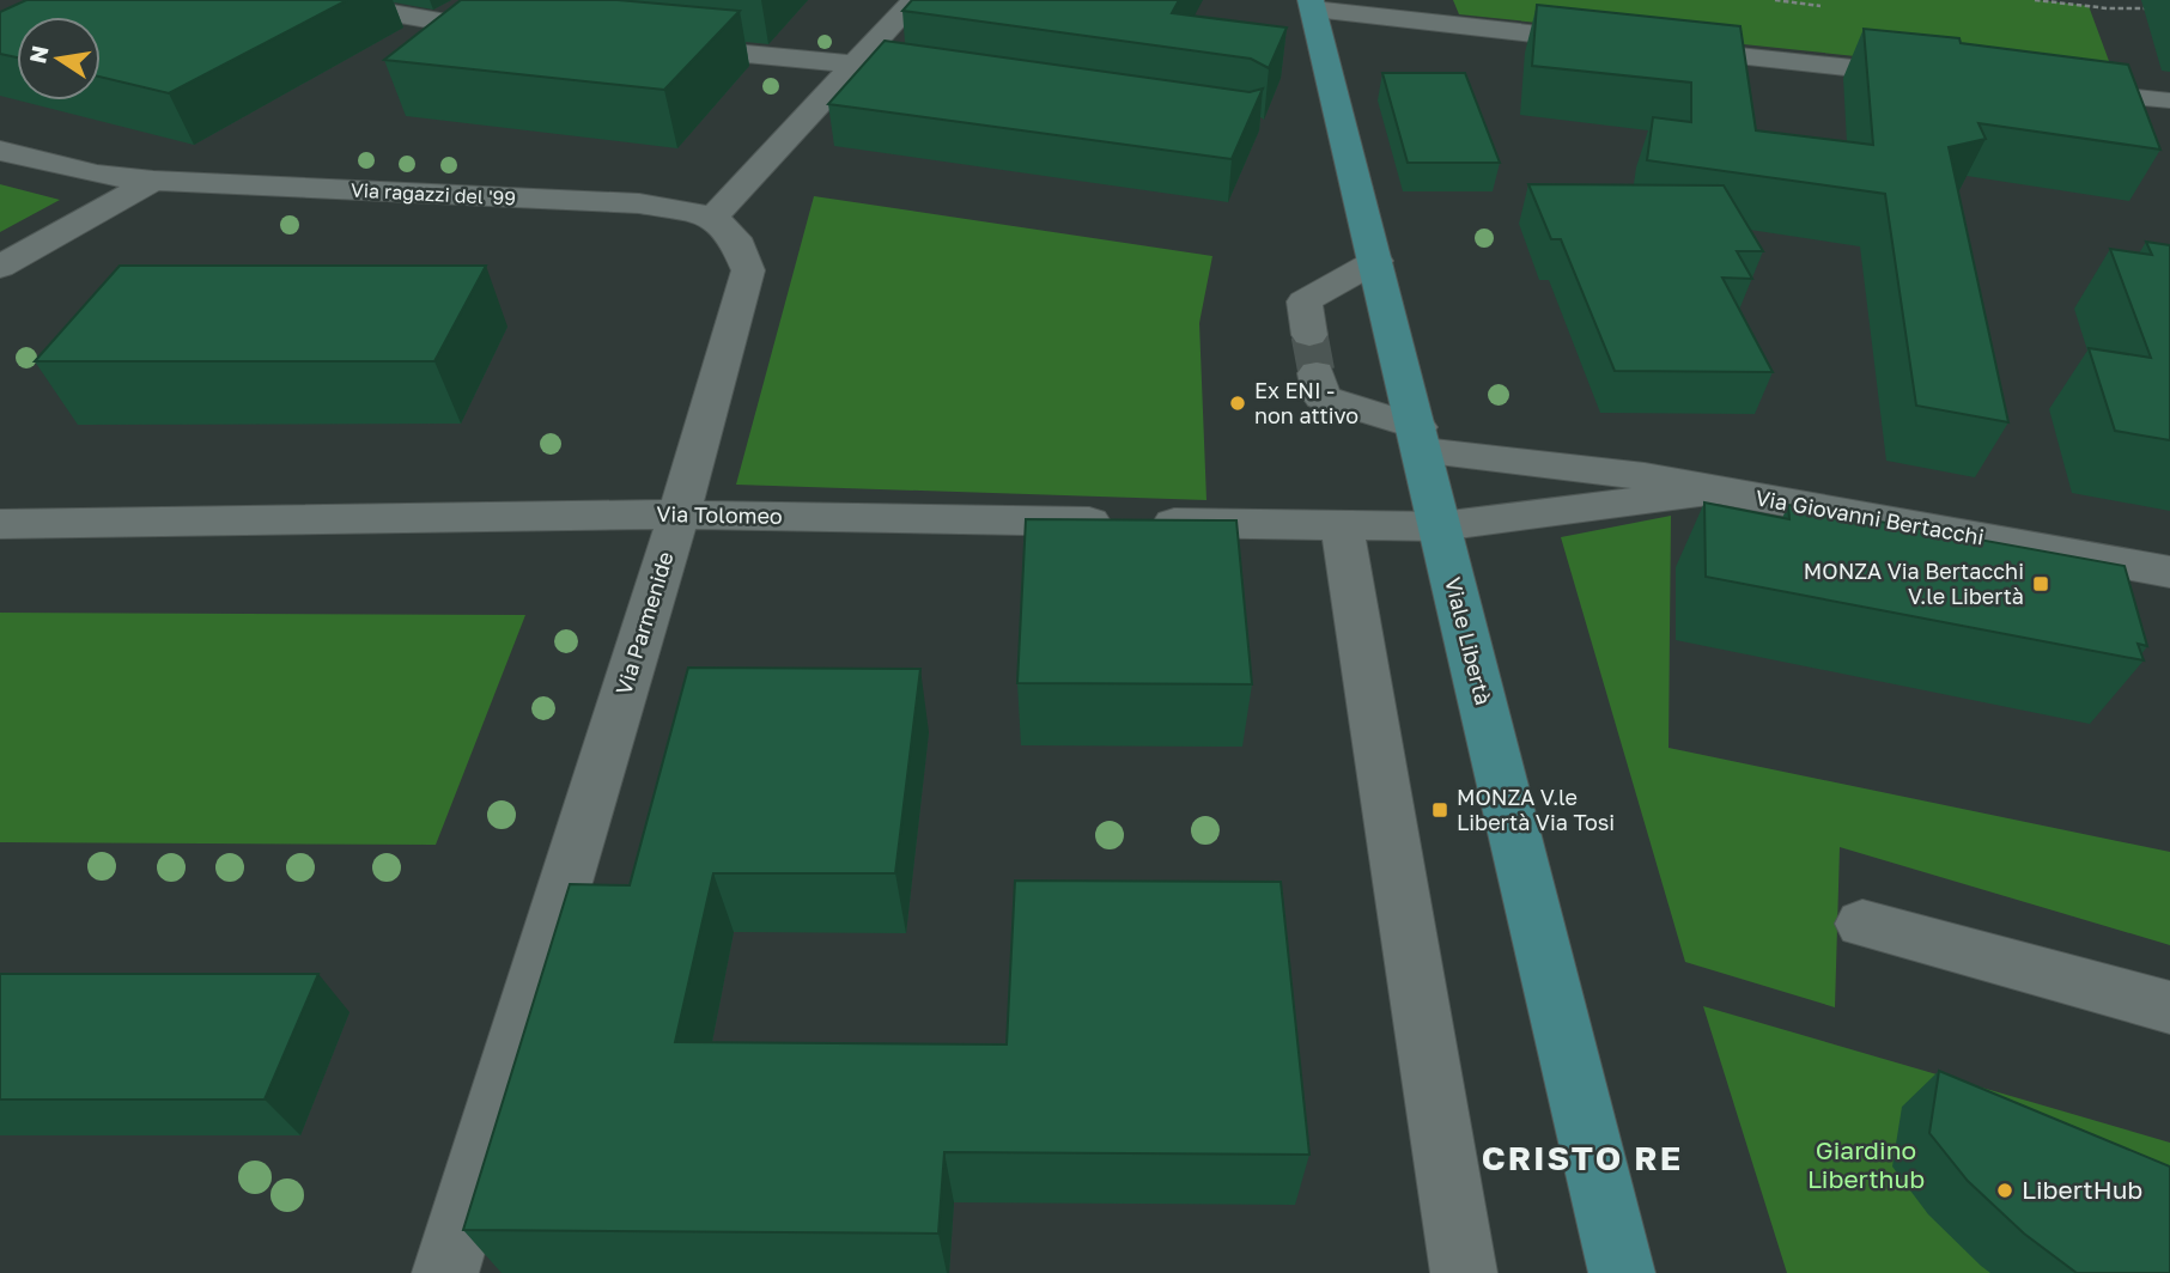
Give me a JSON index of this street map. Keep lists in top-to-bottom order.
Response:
{
  "streets": {
    "main road": ["Viale Libertà"],
    "street": [
      "Via ragazzi del '99",
      "Via Tolomeo",
      "Via Giovanni Bertacchi",
      "Via Parmenide"
    ]
  },
  "crossings": [
    ["Via ragazzi del '99", "Via Parmenide"],
    ["Via Tolomeo", "Via Giovanni Bertacchi"],
    ["Via Tolomeo", "Via Parmenide"],
    ["Via Tolomeo", "Viale Libertà"],
    ["Via Giovanni Bertacchi", "Viale Libertà"]
  ],
  "districts": ["CRISTO RE"],
  "parks": ["Giardino Liberthub"],
  "places": {
    "other": ["Ex ENI - non attivo", "LibertHub"],
    "transit": ["MONZA Via Bertacchi V.le Libertà", "MONZA V.le Libertà Via Tosi"]
  },
  "north": "left"
}
